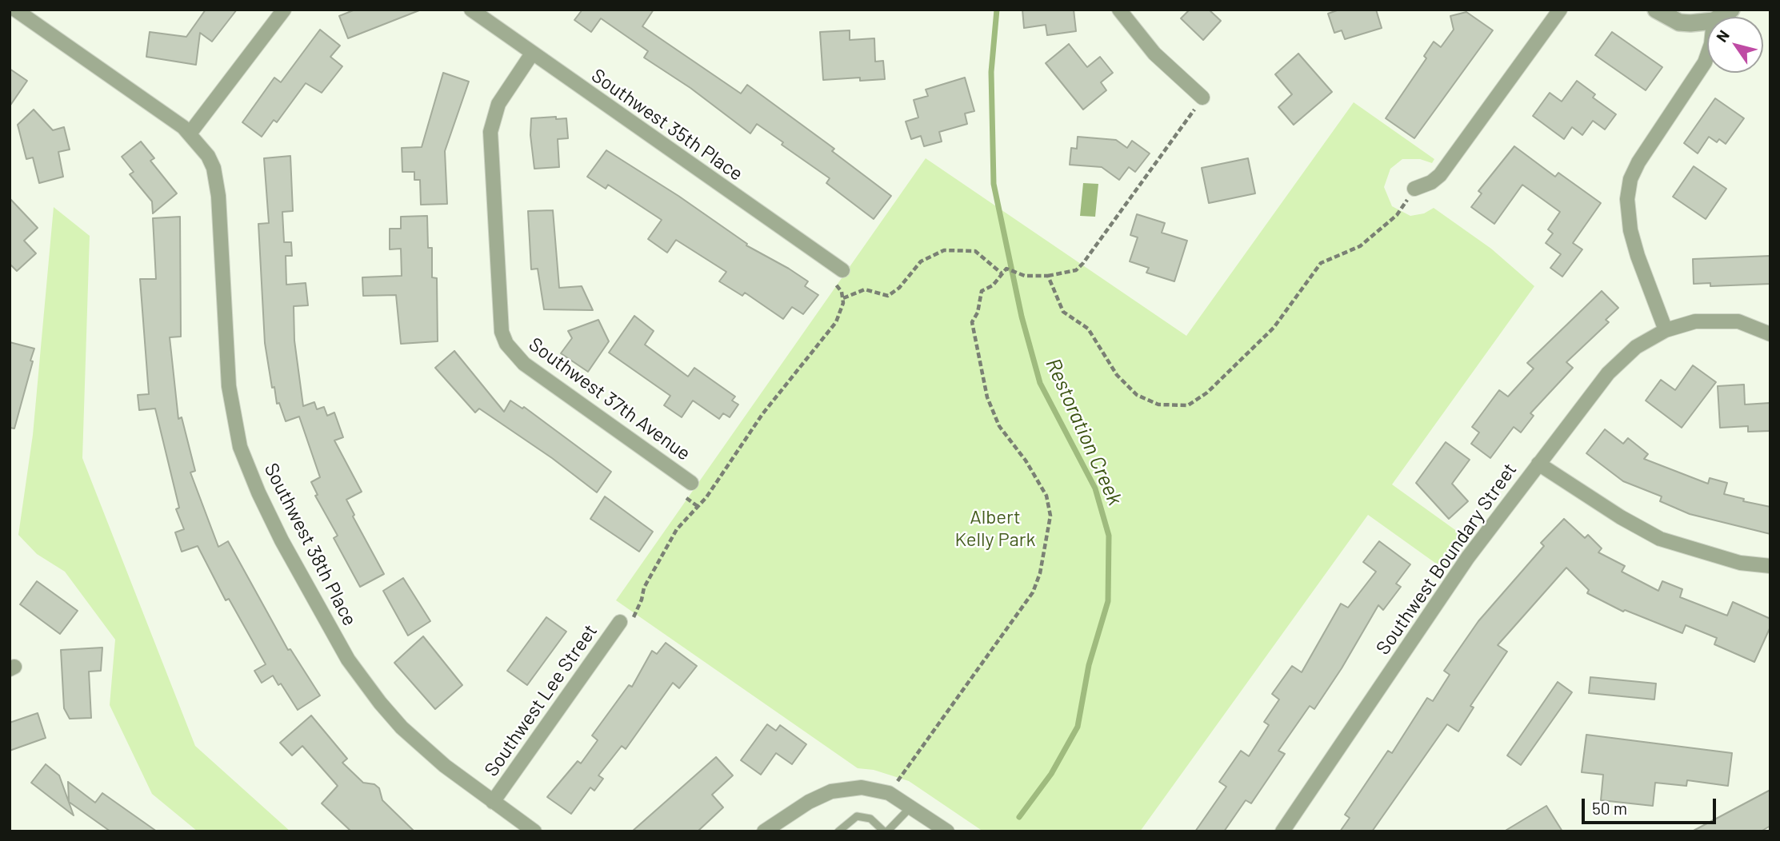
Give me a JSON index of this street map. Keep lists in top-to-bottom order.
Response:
{
  "streets": {
    "street": [
      "Southwest 35th Place",
      "Southwest 37th Avenue",
      "Southwest 38th Place",
      "Southwest Boundary Street",
      "Southwest Lee Street"
    ]
  },
  "crossings": [
    ["Southwest 35th Place", "Southwest 37th Avenue"],
    ["Southwest 38th Place", "Southwest Lee Street"]
  ],
  "water": ["Restoration Creek"],
  "parks": ["Albert Kelly Park"],
  "scale_bar": "50 m",
  "north": "top left"
}
